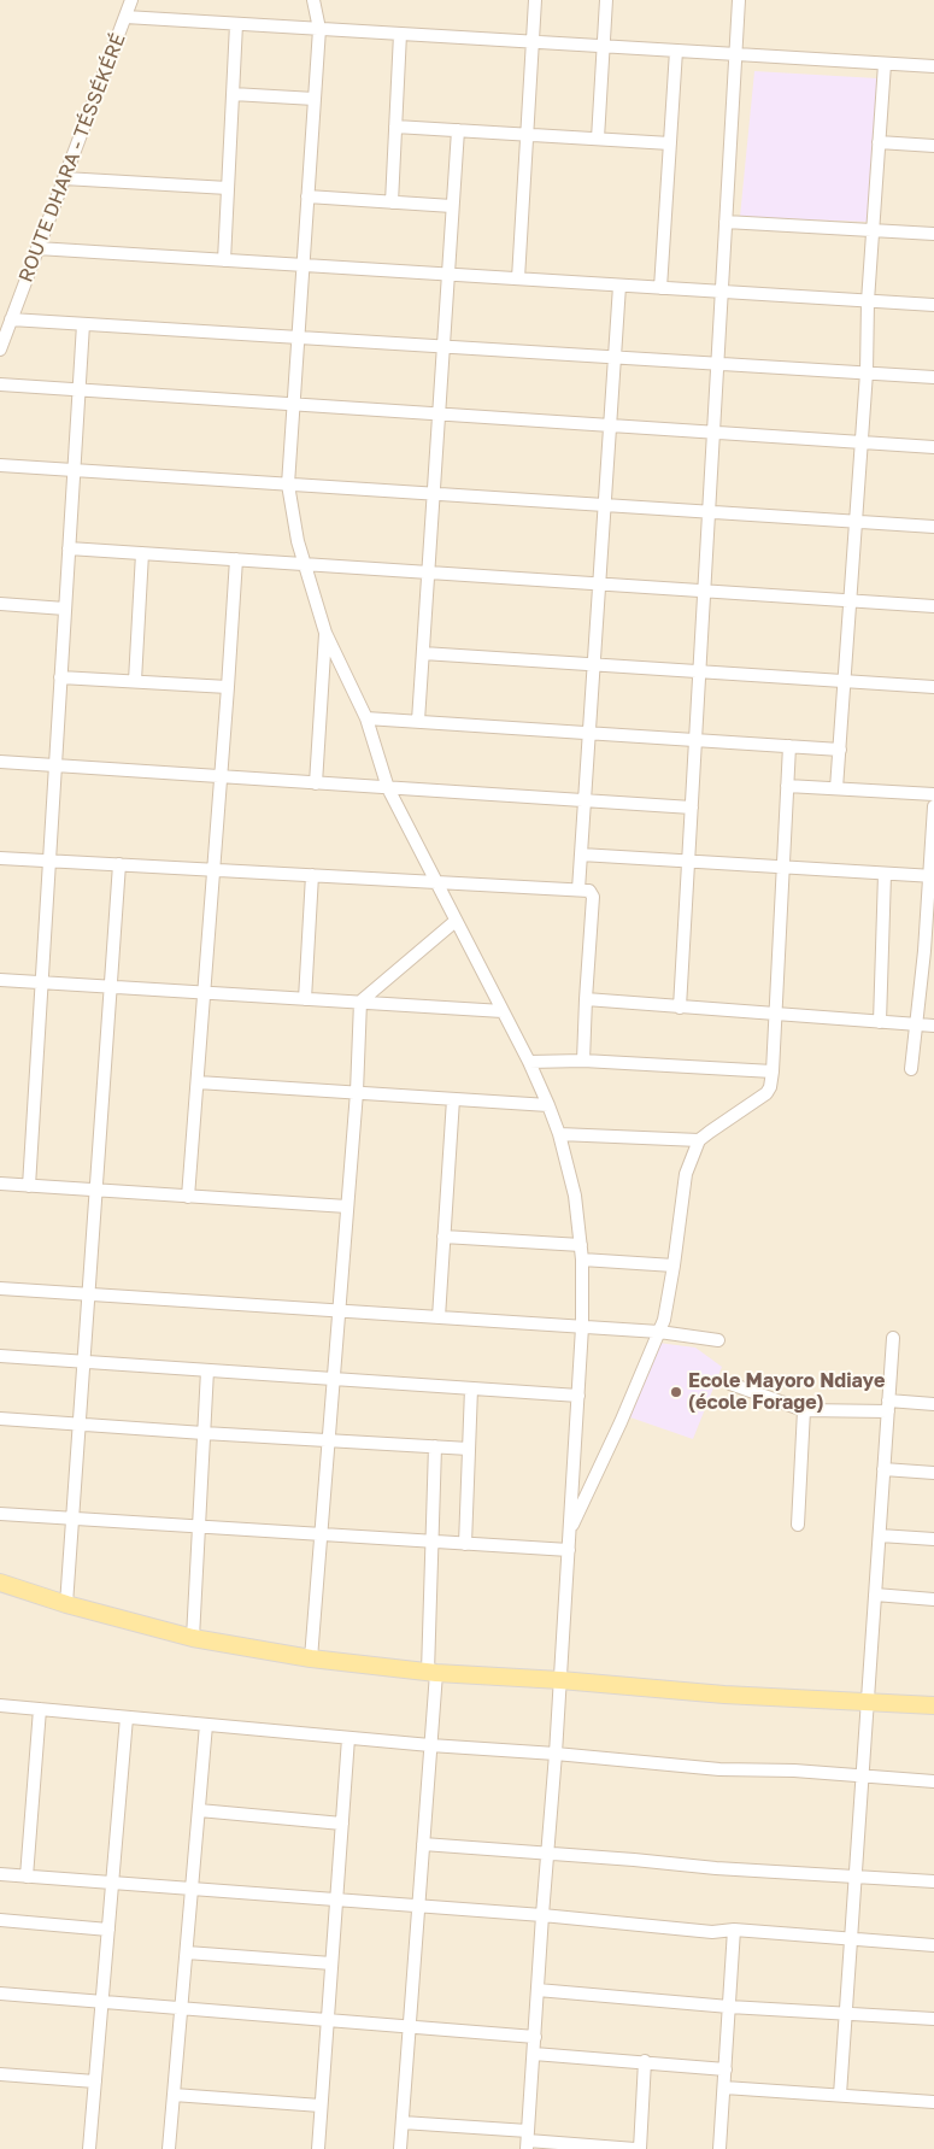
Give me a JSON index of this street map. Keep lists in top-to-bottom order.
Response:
{
  "streets": {
    "street": ["ROUTE DHARA - TÉSSÉKÉRÉ"]
  },
  "places": ["Ecole Mayoro Ndiaye (école Forage)"]
}
